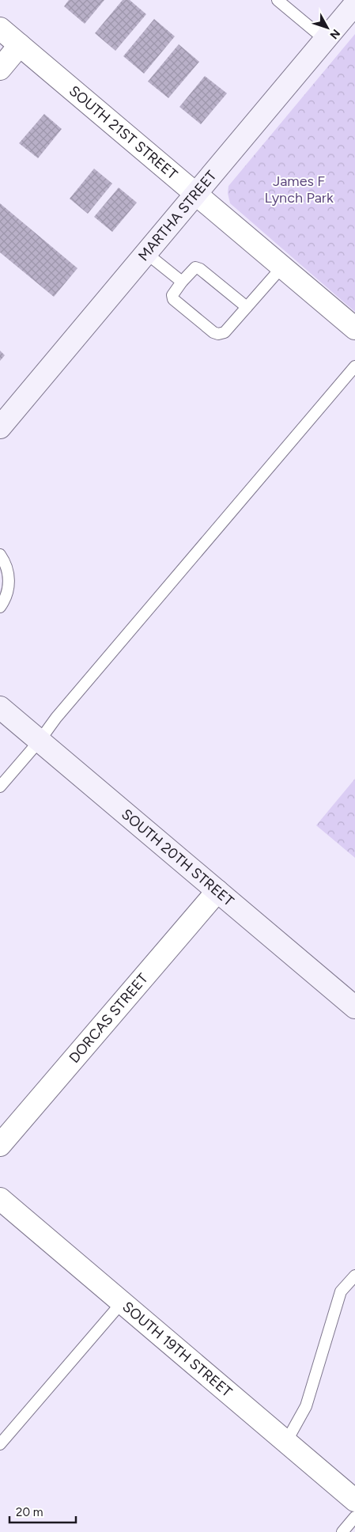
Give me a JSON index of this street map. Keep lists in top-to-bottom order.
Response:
{
  "streets": {
    "main road": ["MARTHA STREET", "SOUTH 20TH STREET"],
    "street": ["SOUTH 21ST STREET", "DORCAS STREET", "SOUTH 19TH STREET"]
  },
  "crossings": [
    ["SOUTH 21ST STREET", "MARTHA STREET"],
    ["SOUTH 20TH STREET", "DORCAS STREET"]
  ],
  "parks": ["James F Lynch Park"],
  "scale_bar": "20 m",
  "north": "bottom right"
}
